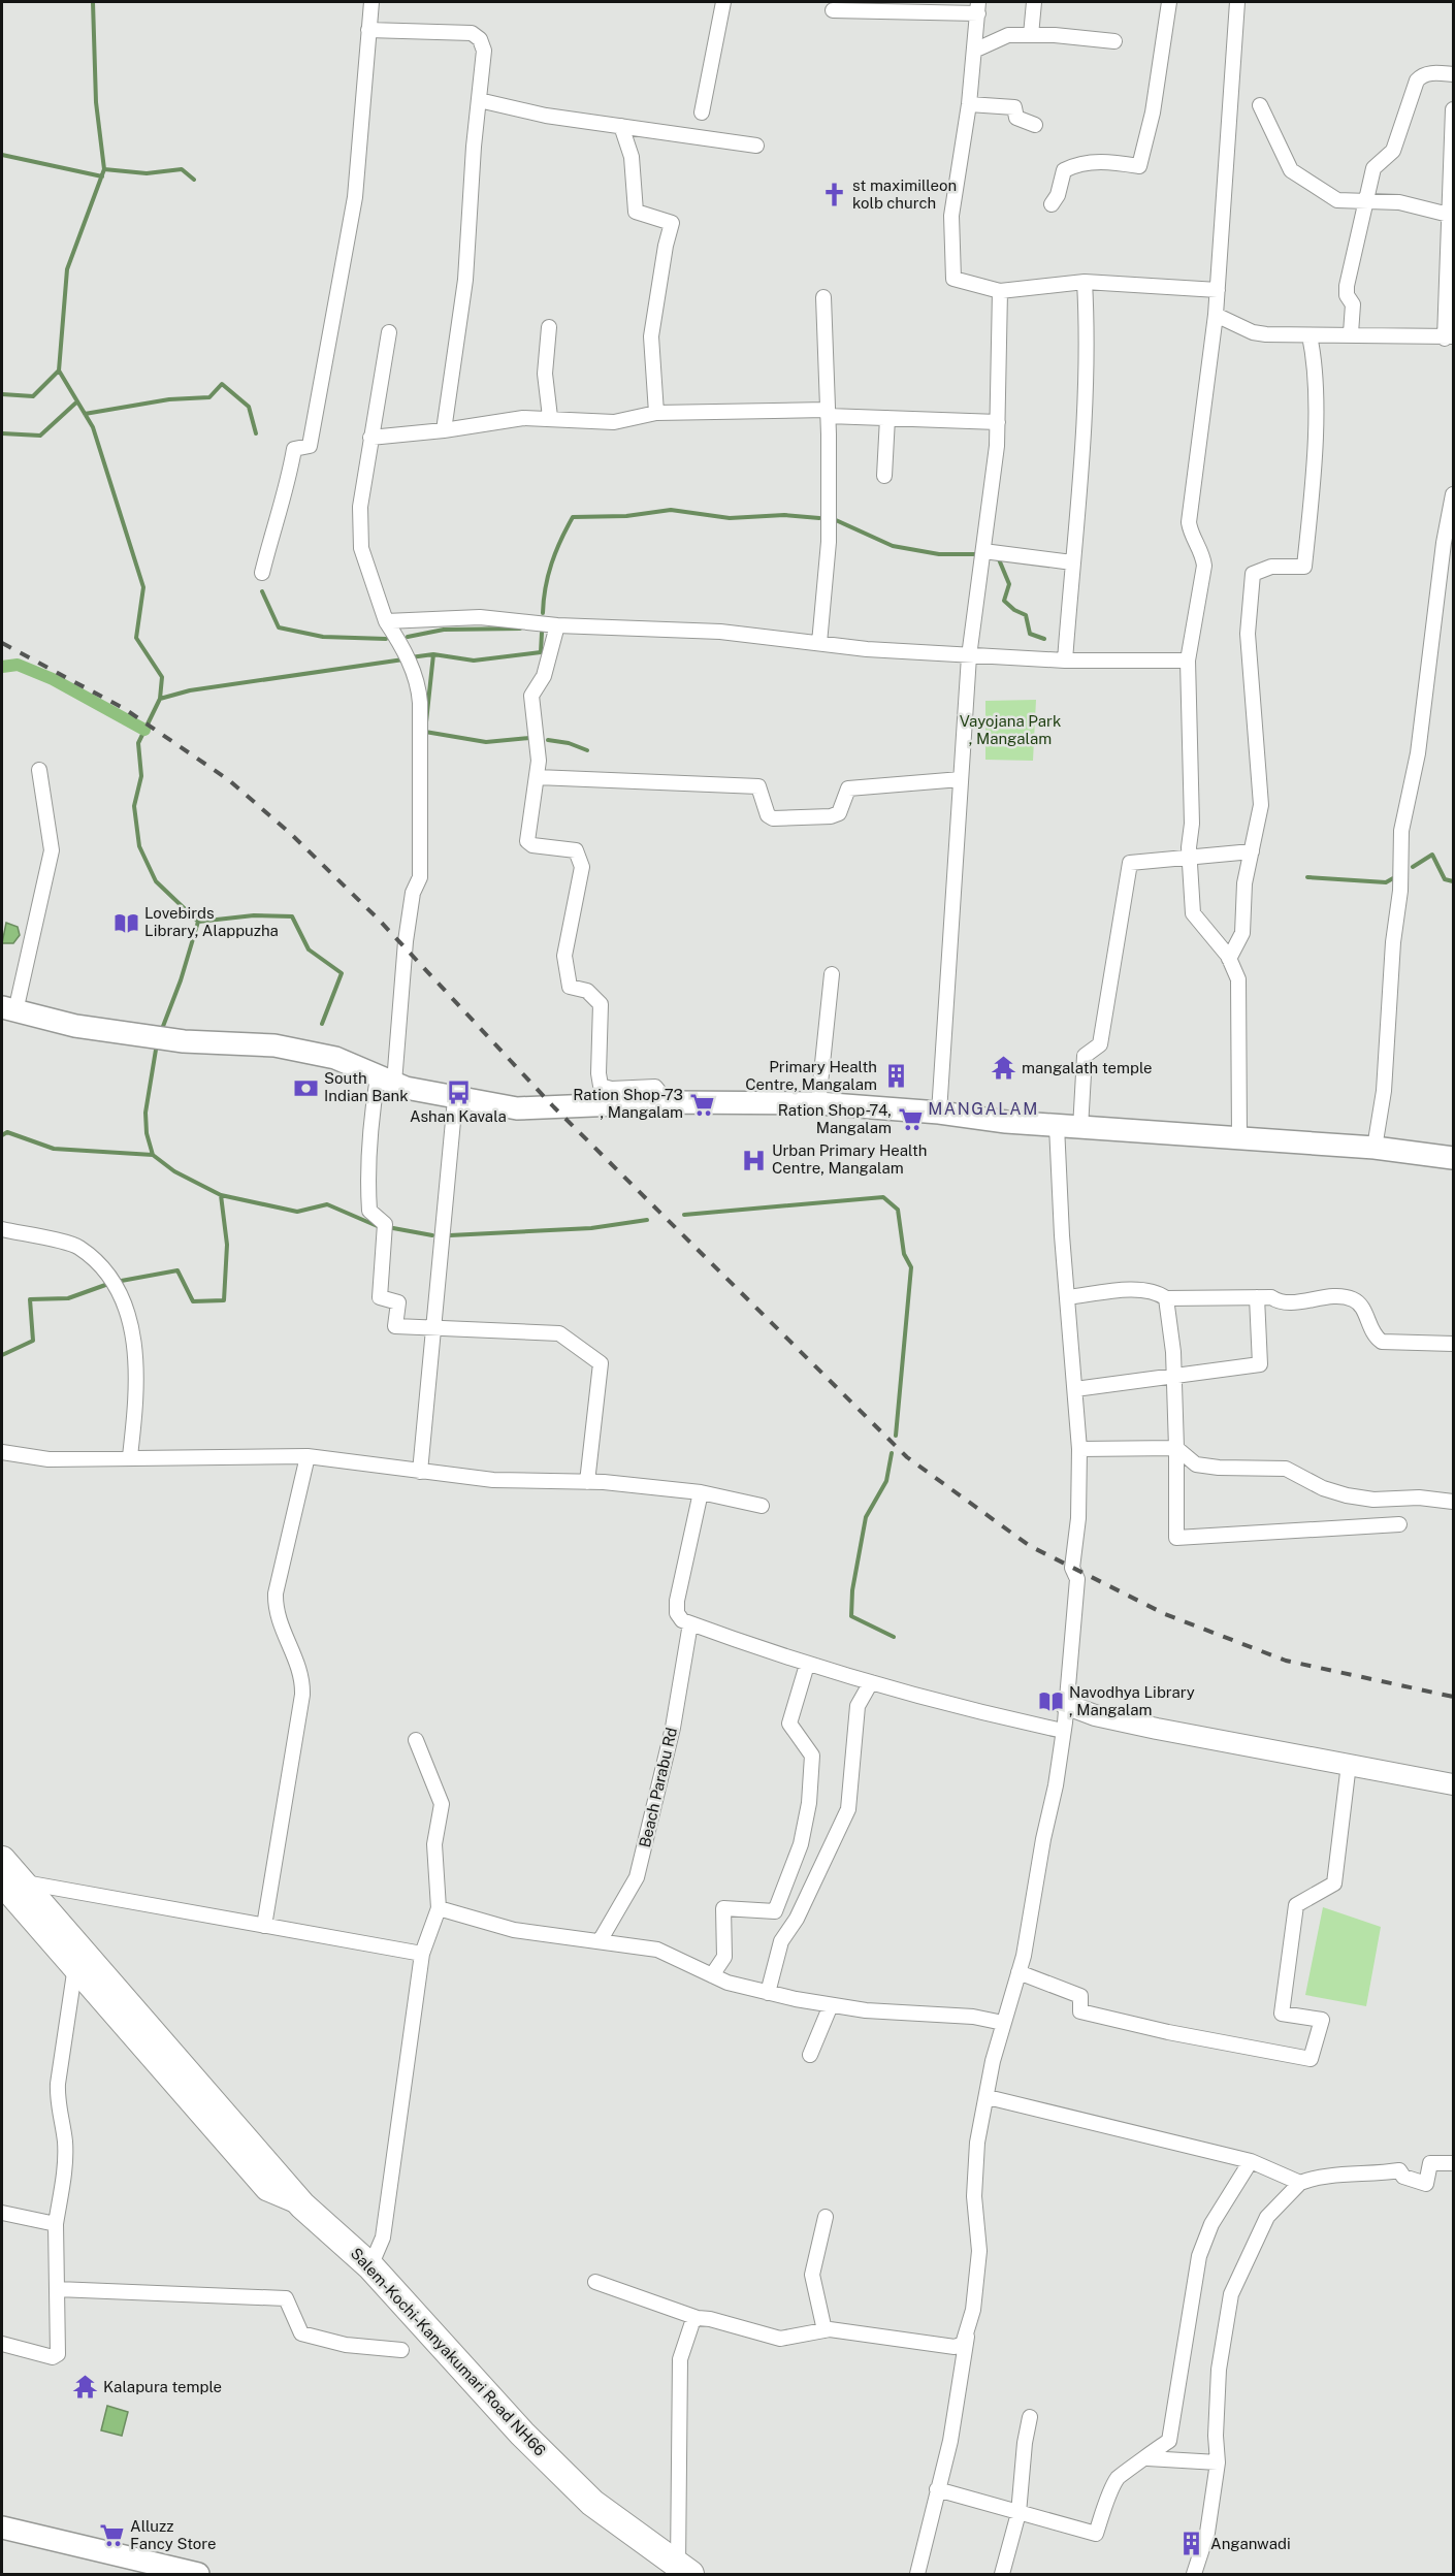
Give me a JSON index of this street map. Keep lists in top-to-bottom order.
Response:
{
  "streets": {
    "highway": ["Salem-Kochi-Kanyakumari Road NH66"],
    "street": ["Beach Parabu Rd"]
  },
  "districts": ["MANGALAM"],
  "parks": ["Vayojana Park , Mangalam"],
  "places": {
    "church": ["st maximilleon kolb church"],
    "library": ["Lovebirds Library, Alappuzha", "Navodhya Library , Mangalam"],
    "temple": ["mangalath temple", "Kalapura temple"],
    "building": ["Primary Health Centre, Mangalam", "Anganwadi"],
    "bank": ["South Indian Bank"],
    "bus stop": ["Ashan Kavala"],
    "supermarket": ["Ration Shop-73 , Mangalam", "Ration Shop-74, Mangalam", "Alluzz Fancy Store"],
    "hospital": ["Urban Primary Health Centre, Mangalam"]
  }
}
